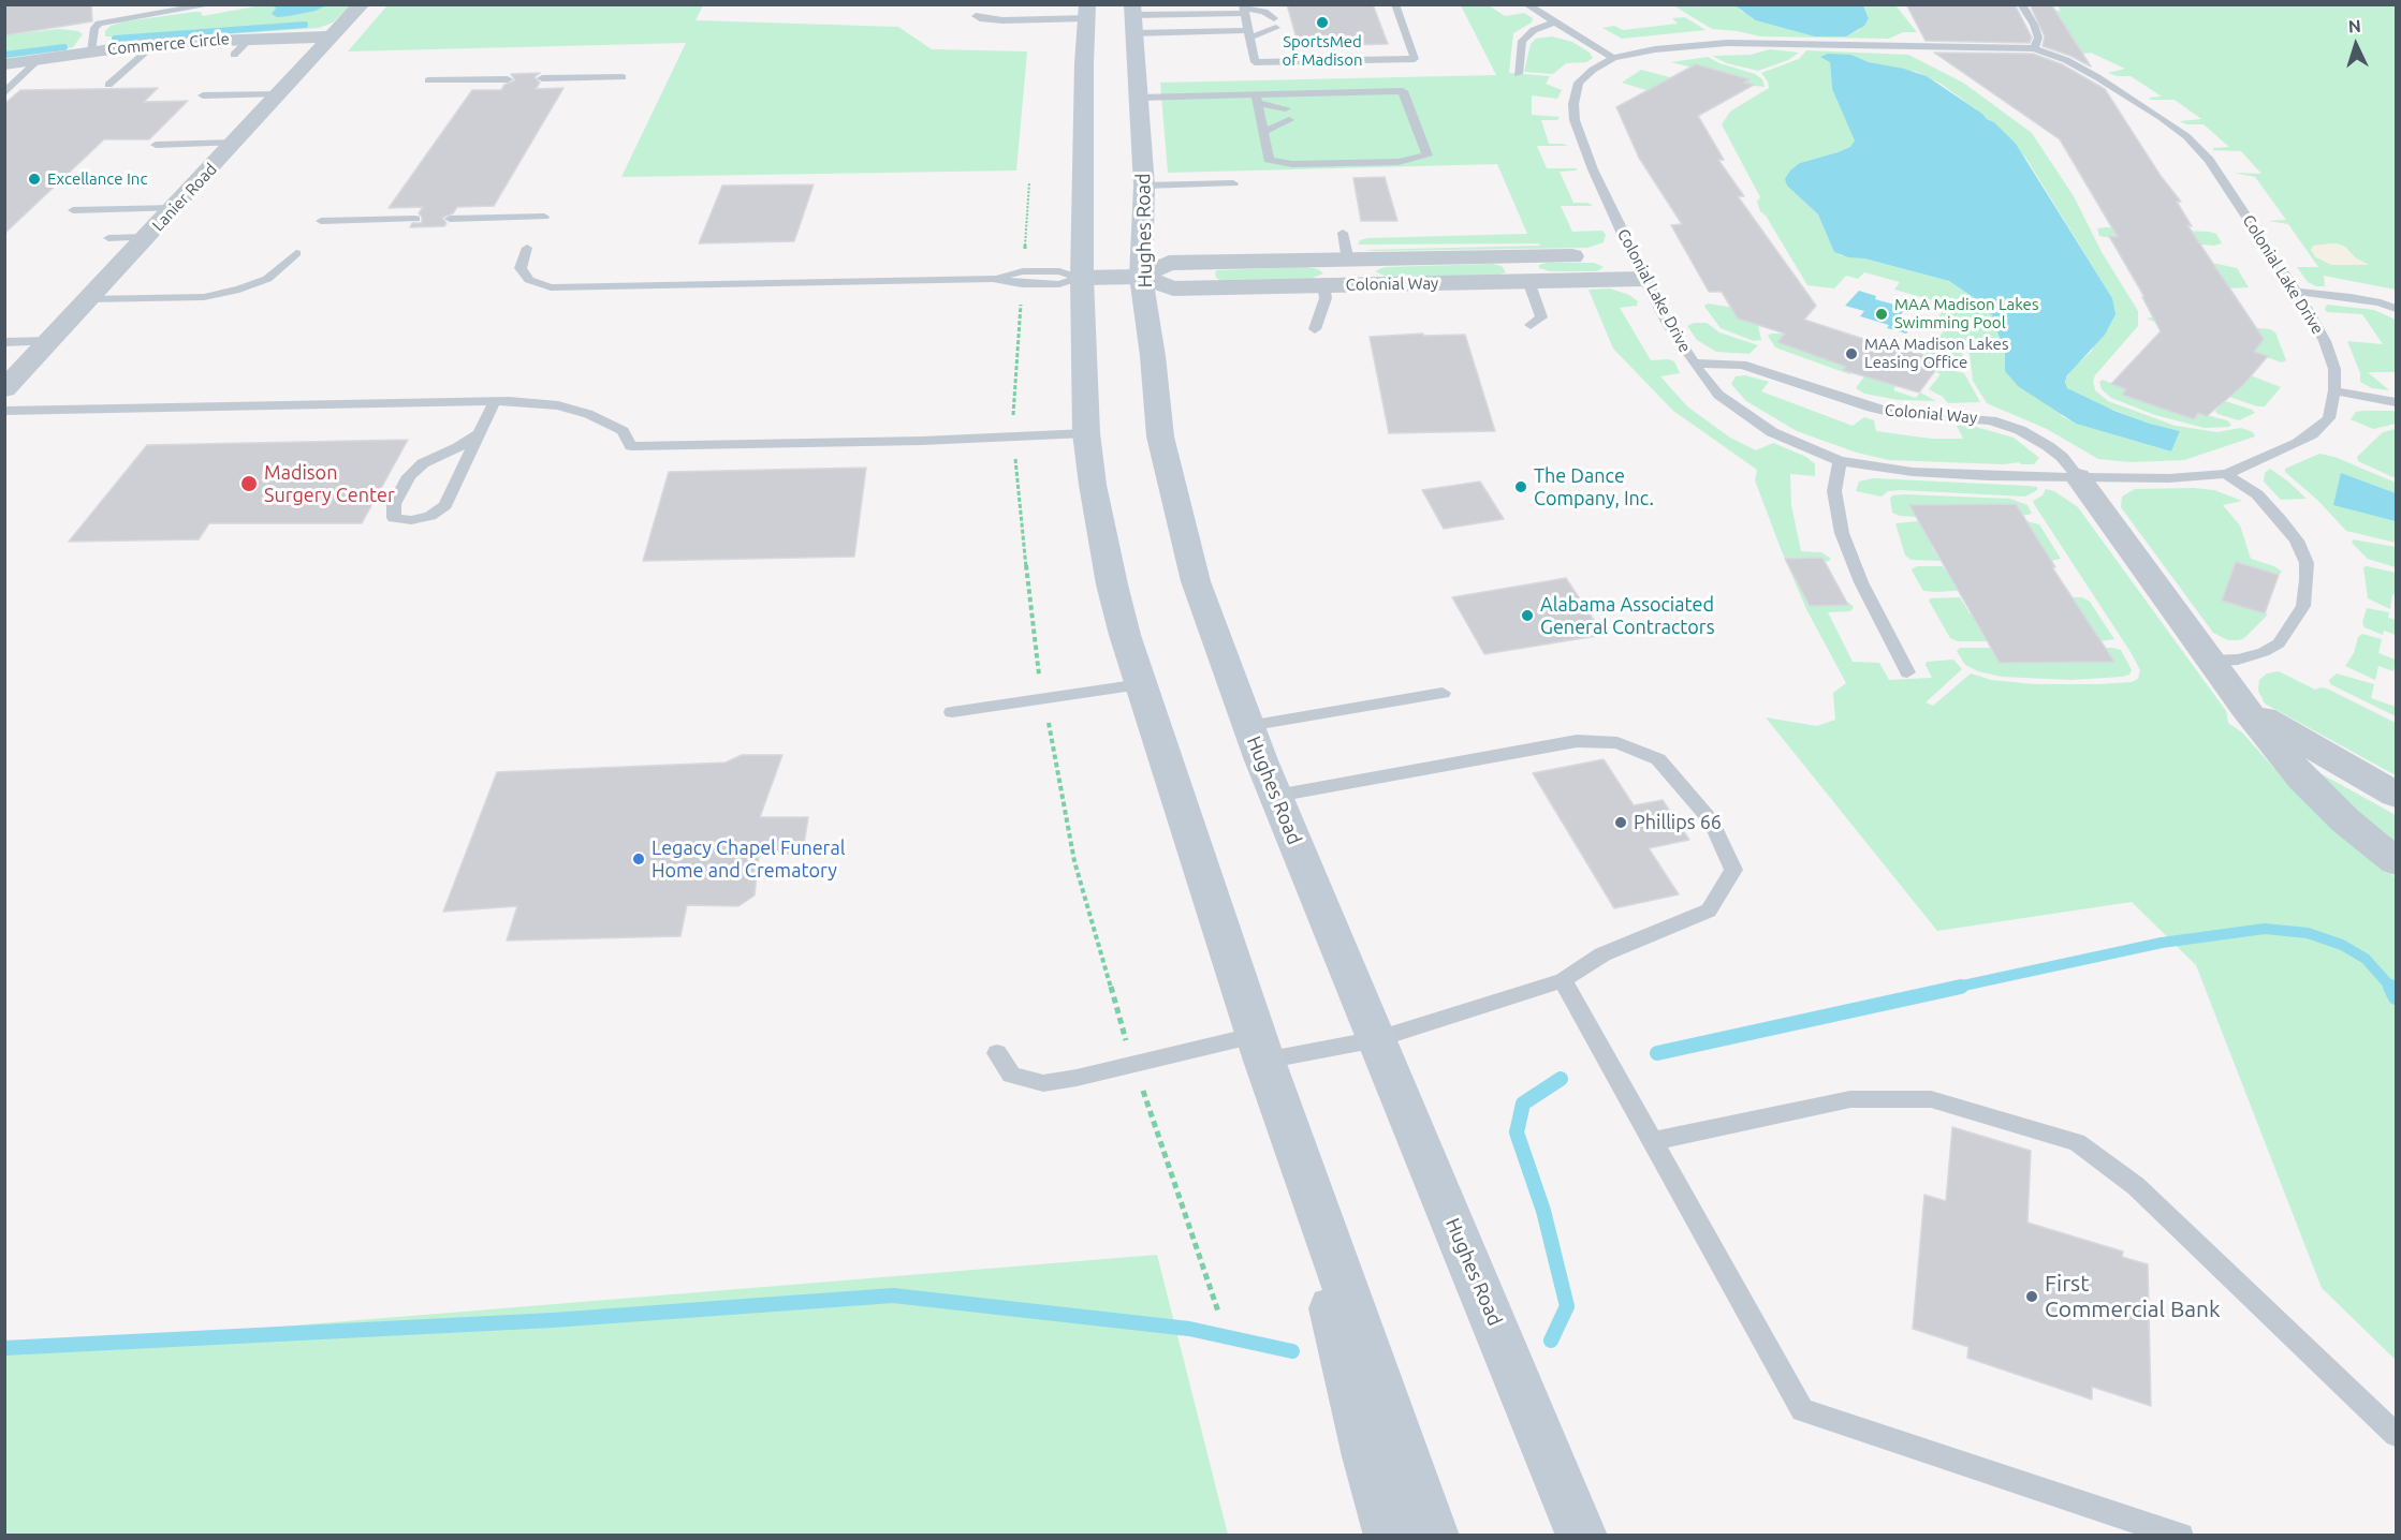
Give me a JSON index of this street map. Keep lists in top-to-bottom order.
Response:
{
  "streets": {
    "main road": ["Hughes Road"],
    "street": ["Commerce Circle", "Lanier Road", "Colonial Way"],
    "lane": ["Colonial Lake Drive"]
  },
  "crossings": [
    ["Commerce Circle", "Lanier Road"],
    ["Hughes Road", "Colonial Way"],
    ["Colonial Lake Drive", "Colonial Way"]
  ],
  "places": [
    "SportsMed of Madison",
    "Excellance Inc",
    "MAA Madison Lakes Swimming Pool",
    "MAA Madison Lakes Leasing Office",
    "Madison Surgery Center",
    "The Dance Company, Inc.",
    "Alabama Associated General Contractors",
    "Phillips 66",
    "Legacy Chapel Funeral Home and Crematory",
    "First Commercial Bank"
  ],
  "north": "top"
}
